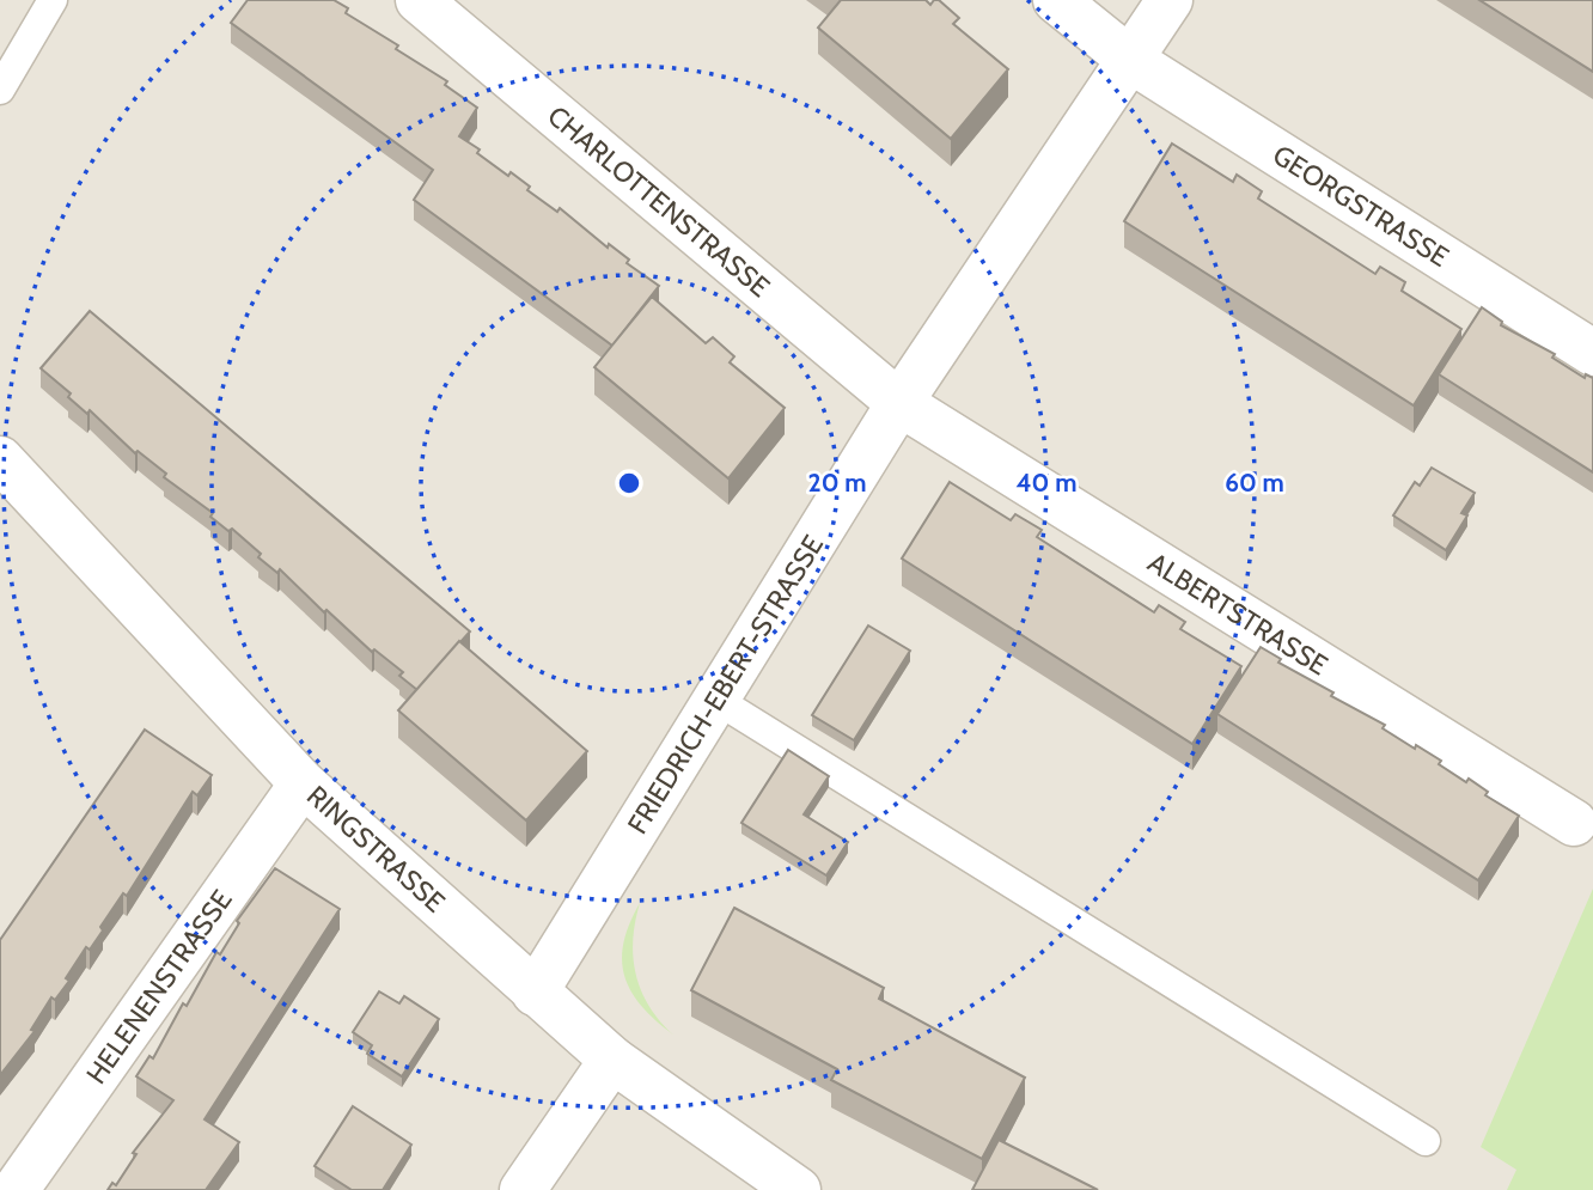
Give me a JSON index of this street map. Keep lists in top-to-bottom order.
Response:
{
  "streets": {
    "street": [
      "CHARLOTTENSTRASSE",
      "GEORGSTRASSE",
      "ALBERTSTRASSE",
      "FRIEDRICH-EBERT-STRASSE",
      "RINGSTRASSE",
      "HELENENSTRASSE"
    ]
  },
  "crossings": [
    ["CHARLOTTENSTRASSE", "ALBERTSTRASSE"],
    ["CHARLOTTENSTRASSE", "FRIEDRICH-EBERT-STRASSE"],
    ["GEORGSTRASSE", "FRIEDRICH-EBERT-STRASSE"],
    ["ALBERTSTRASSE", "FRIEDRICH-EBERT-STRASSE"],
    ["FRIEDRICH-EBERT-STRASSE", "RINGSTRASSE"],
    ["RINGSTRASSE", "HELENENSTRASSE"]
  ],
  "rings": ["20 m", "40 m", "60 m"]
}
